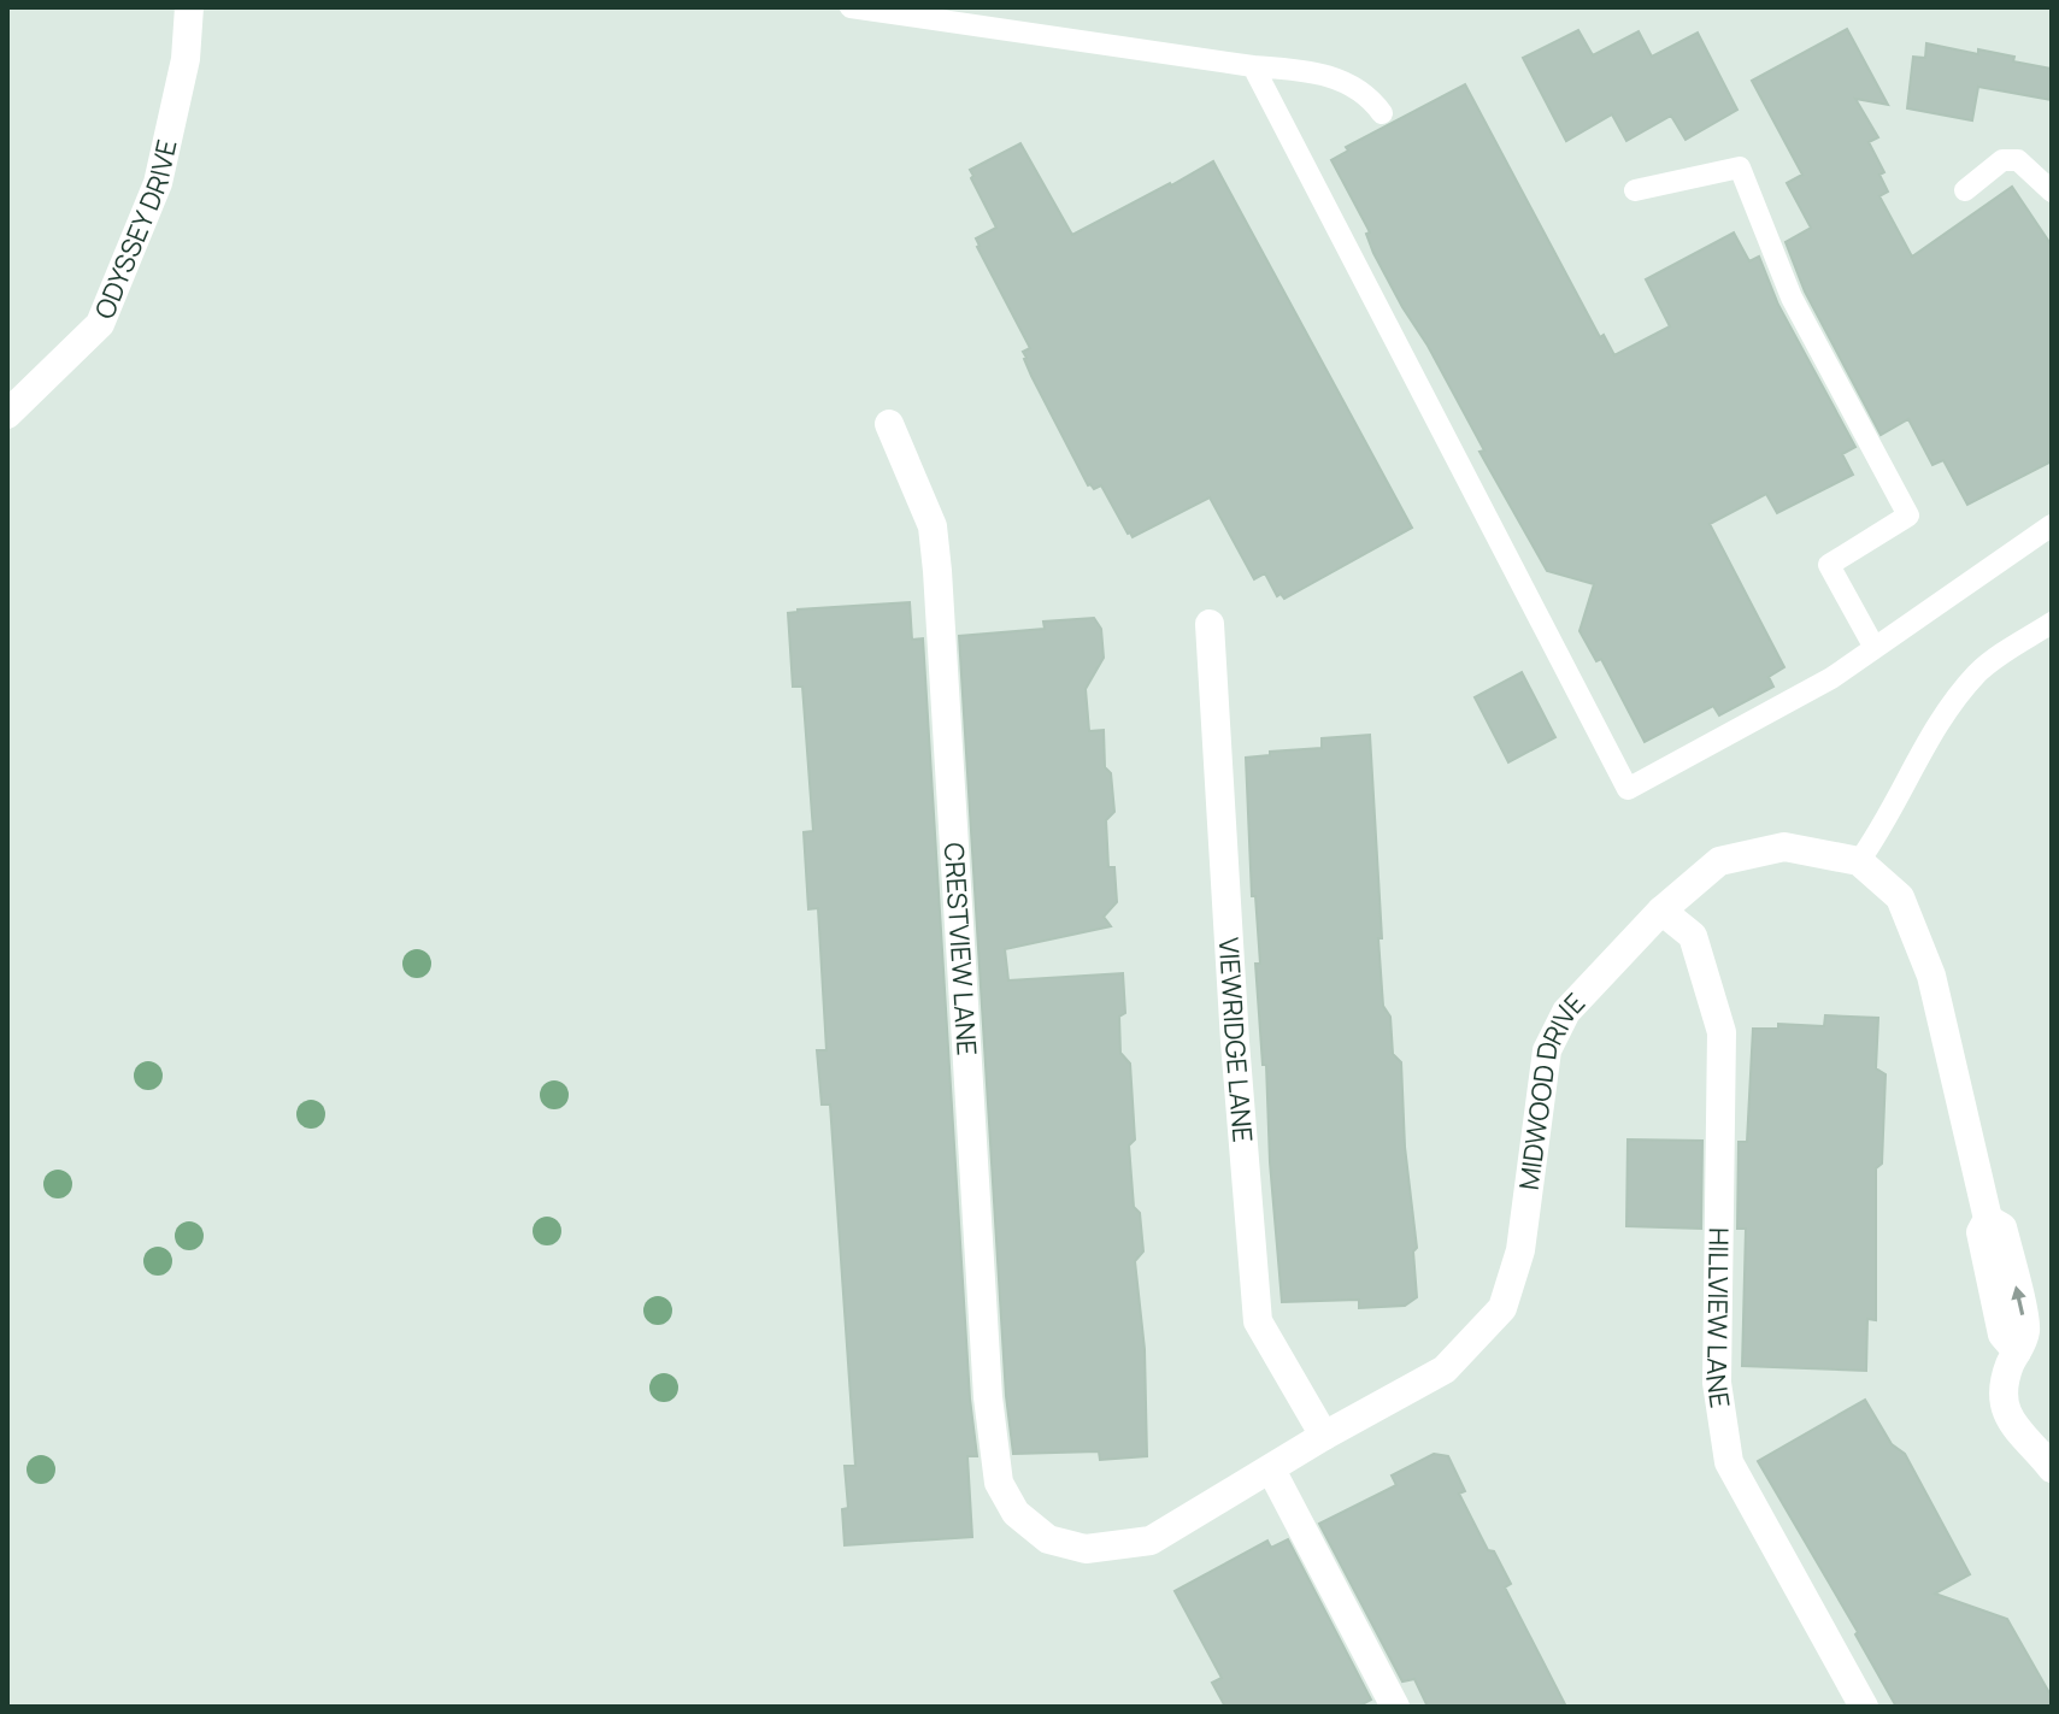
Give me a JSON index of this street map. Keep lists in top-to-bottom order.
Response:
{
  "streets": {
    "street": [
      "ODYSSEY DRIVE",
      "CRESTVIEW LANE",
      "VIEWRIDGE LANE",
      "MIDWOOD DRIVE",
      "HILLVIEW LANE"
    ]
  },
  "crossings": [
    ["CRESTVIEW LANE", "MIDWOOD DRIVE"],
    ["VIEWRIDGE LANE", "MIDWOOD DRIVE"],
    ["MIDWOOD DRIVE", "HILLVIEW LANE"]
  ]
}
